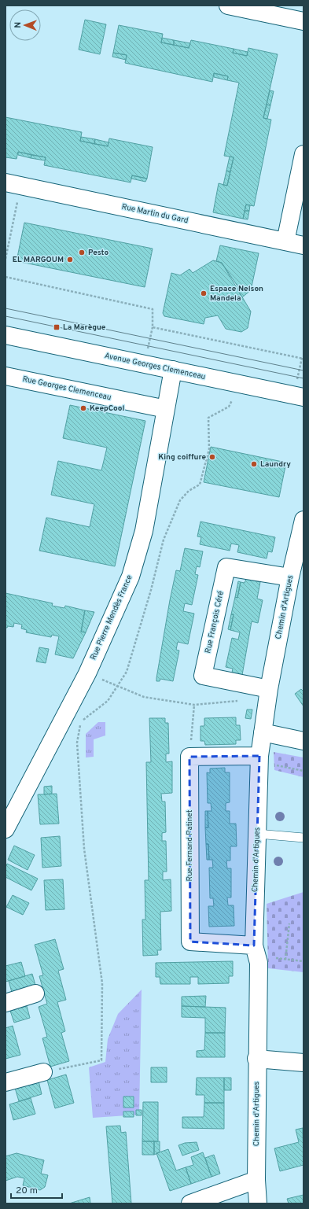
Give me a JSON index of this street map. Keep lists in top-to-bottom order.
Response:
{
  "streets": {
    "street": [
      "Rue Martin du Gard",
      "Avenue Georges Clemenceau",
      "Rue Georges Clemenceau",
      "Chemin d'Artigues",
      "Rue Pierre Mendès France",
      "Rue François Céré",
      "Rue Fernand Patinet"
    ]
  },
  "crossings": [
    ["Avenue Georges Clemenceau", "Rue Pierre Mendès France"],
    ["Rue Georges Clemenceau", "Rue Pierre Mendès France"],
    ["Chemin d'Artigues", "Rue François Céré"],
    ["Chemin d'Artigues", "Rue Fernand Patinet"]
  ],
  "places": {
    "other": [
      "Pesto",
      "EL MARGOUM",
      "Espace Nelson Mandela",
      "KeepCool",
      "King coiffure",
      "Laundry"
    ],
    "transit": ["La Marègue"]
  },
  "scale_bar": "20 m",
  "north": "left"
}
